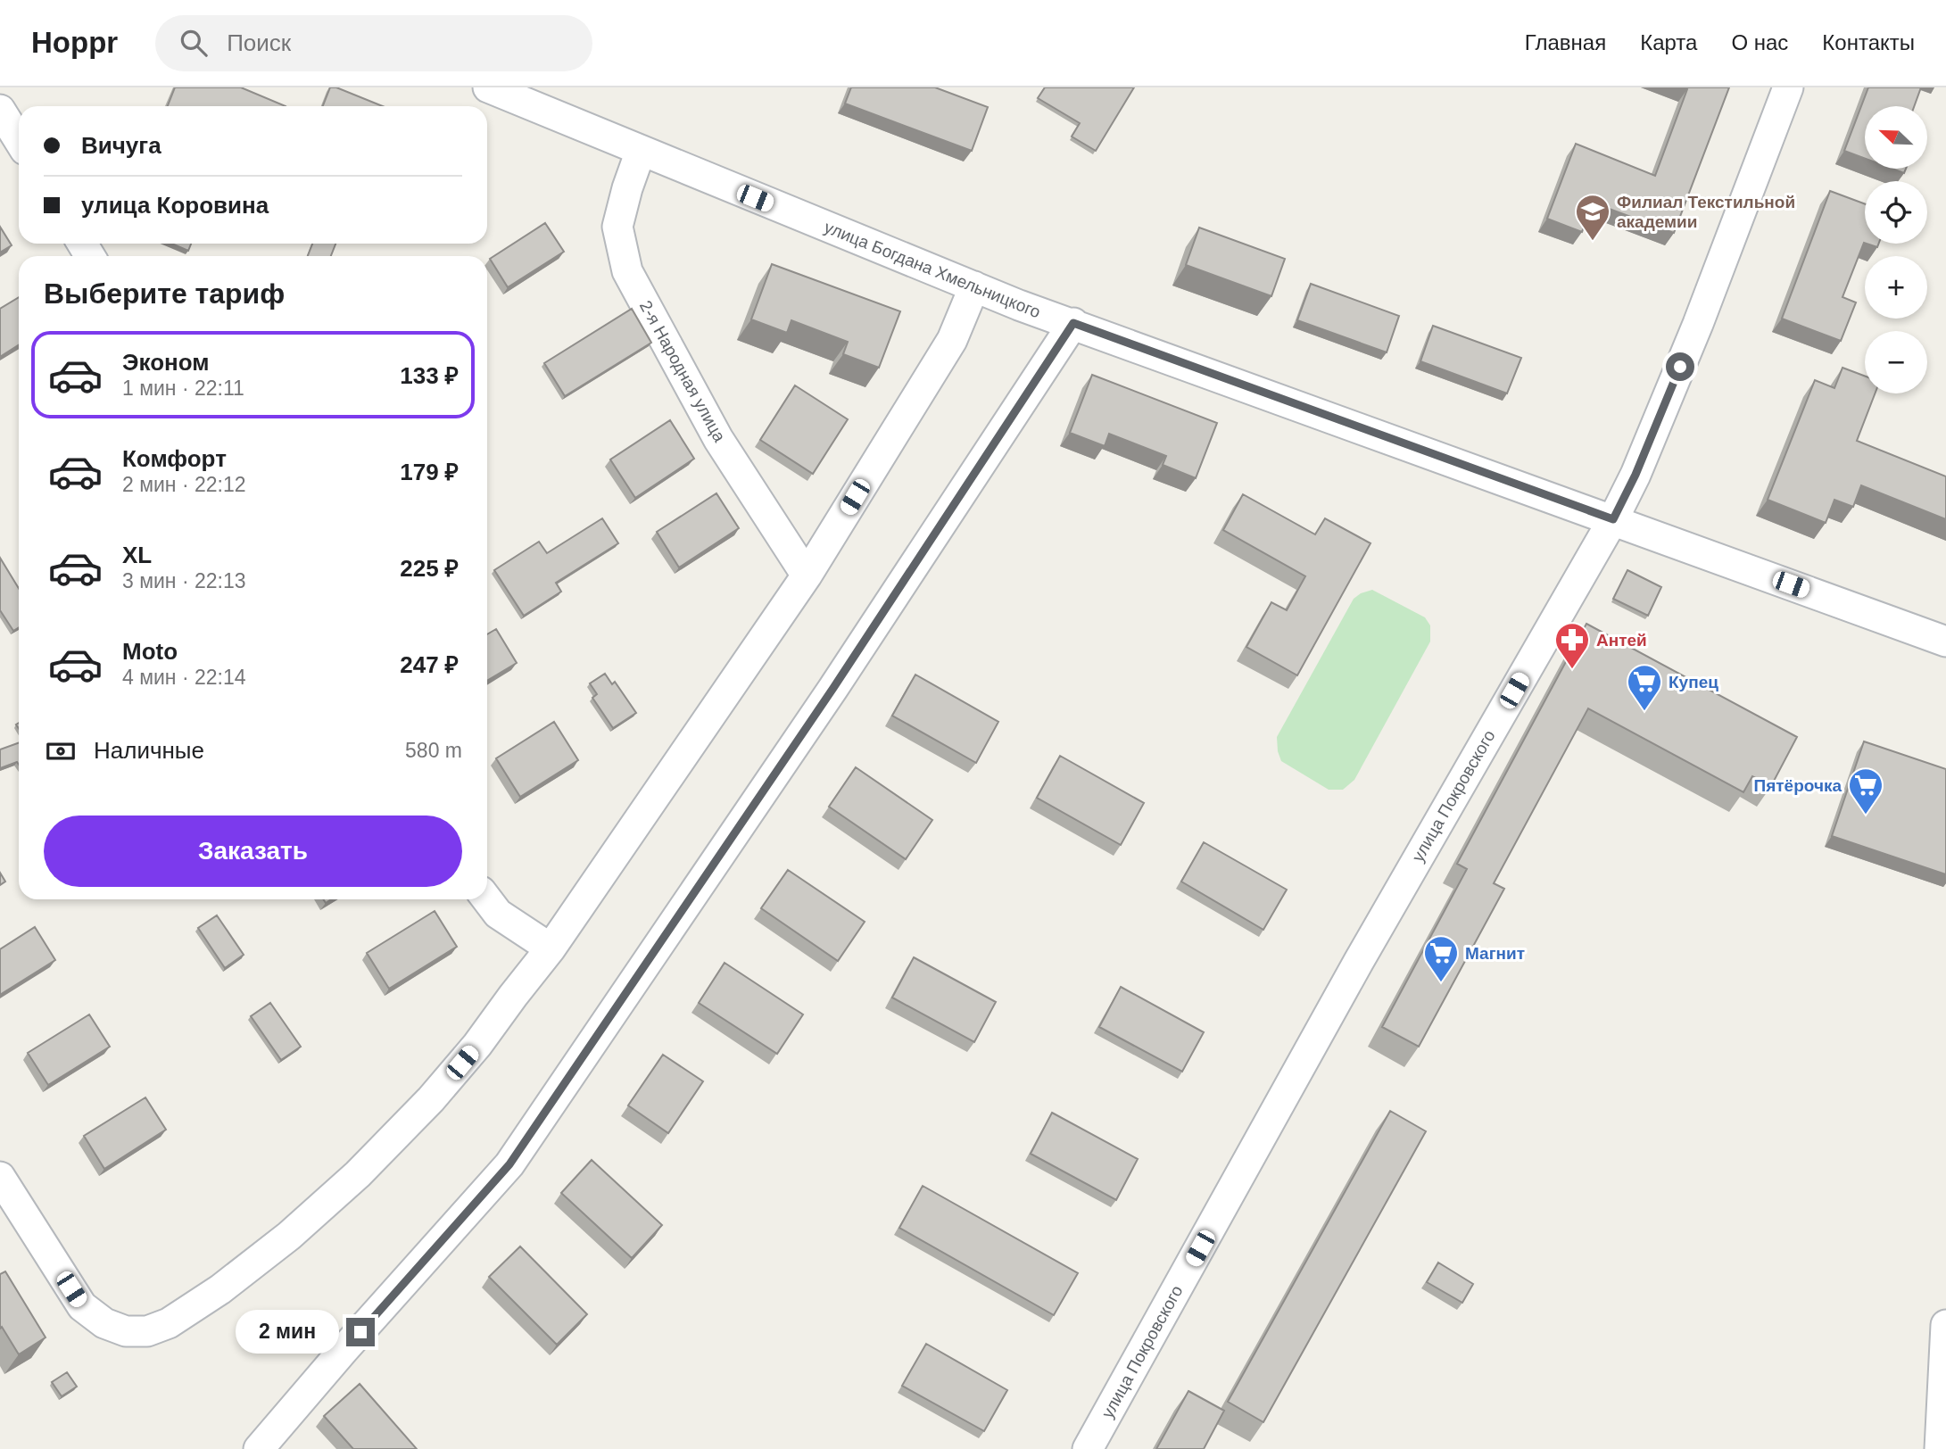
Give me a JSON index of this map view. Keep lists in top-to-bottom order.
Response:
{
  "streets": {
    "street": ["улица Богдана Хмельницкого", "2-я Народная улица", "улица Покровского"]
  },
  "crossings": [
    ["улица Богдана Хмельницкого", "2-я Народная улица"],
    ["улица Богдана Хмельницкого", "улица Покровского"]
  ],
  "places": {
    "school or university": ["Филиал Текстильной академии"],
    "pharmacy": ["Антей"],
    "supermarket": ["Купец", "Пятёрочка", "Магнит"]
  },
  "north": "top left",
  "page": {
    "header": "Hoppr",
    "search": "Поиск",
    "nav": [
      "Главная",
      "Карта",
      "О нас",
      "Контакты"
    ],
    "map_buttons": ["+", "−"],
    "banner": ["Вичуга", "улица Коровина"],
    "heading": "Выберите тариф",
    "list": [
      {
        "name": "Эконом",
        "note": "1 мин · 22:11",
        "value": "133 ₽"
      },
      {
        "name": "Комфорт",
        "note": "2 мин · 22:12",
        "value": "179 ₽"
      },
      {
        "name": "XL",
        "note": "3 мин · 22:13",
        "value": "225 ₽"
      },
      {
        "name": "Moto",
        "note": "4 мин · 22:14",
        "value": "247 ₽"
      }
    ],
    "pay": ["Наличные", "580 m"],
    "buttons": "Заказать",
    "bubble": "2 мин"
  }
}
